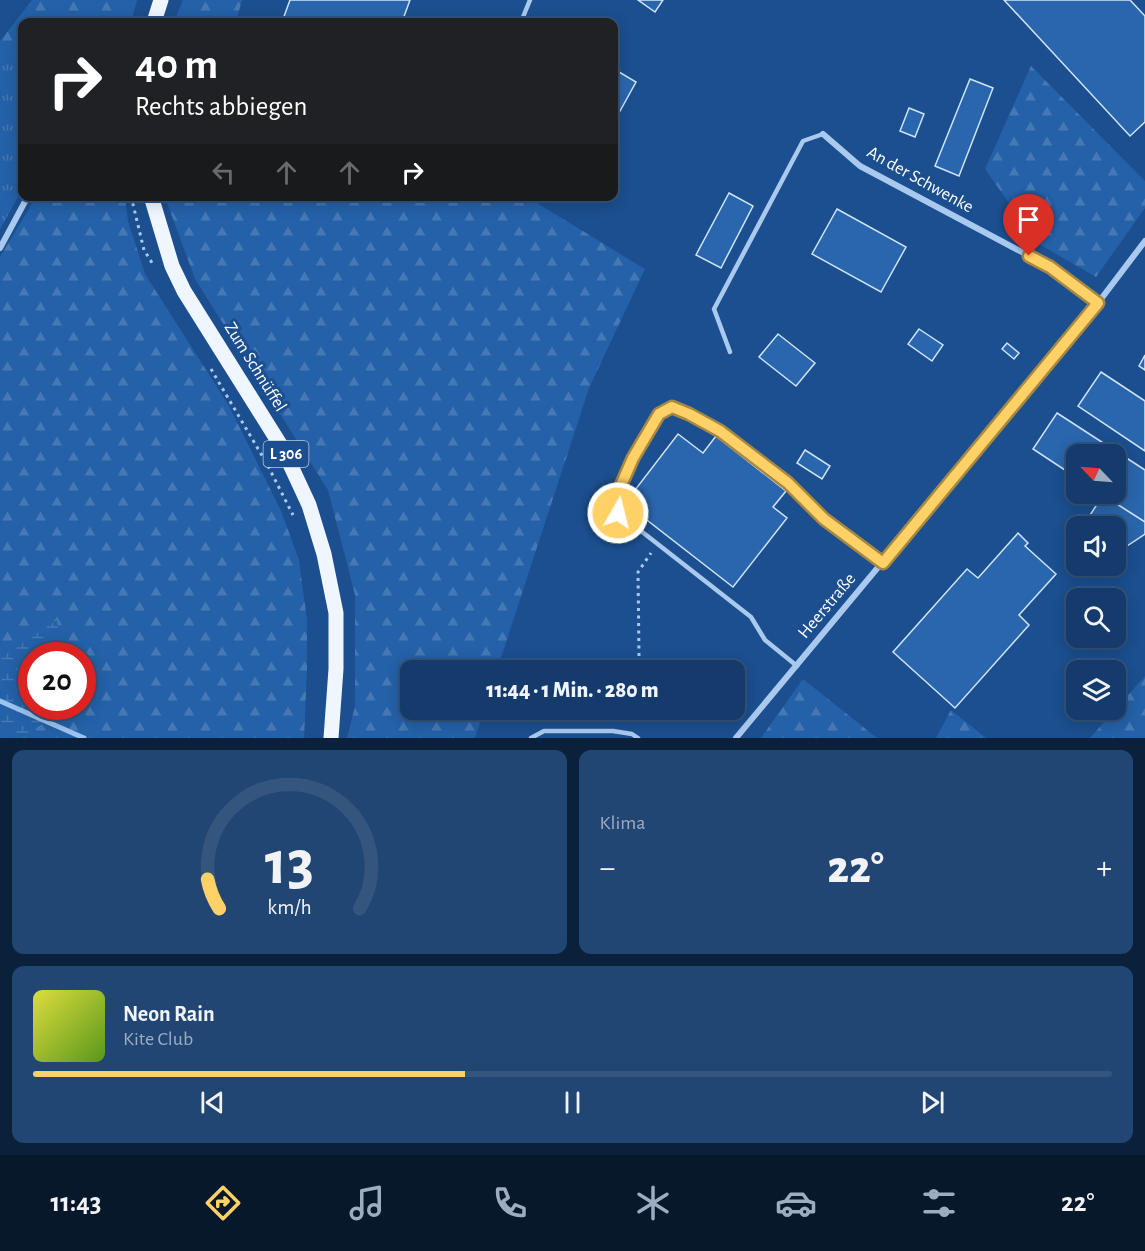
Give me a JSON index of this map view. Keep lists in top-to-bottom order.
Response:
{
  "streets": {
    "main road": ["Zum Schnüffel", "L 306"],
    "street": ["An der Schwenke", "Heerstraße"]
  },
  "crossings": [
    ["An der Schwenke", "Heerstraße"]
  ],
  "north": "top left",
  "page": {
    "turn": ["40 m", "Rechts abbiegen"],
    "limit": "20",
    "trip": "11:44 · 1 Min. · 280 m",
    "tile": "Klima",
    "heat": ["−", "22°", "+"],
    "song": ["Neon Rain", "Kite Club"],
    "tabs": ["11:43", "22°"],
    "gauge": ["13", "km/h"]
  }
}
